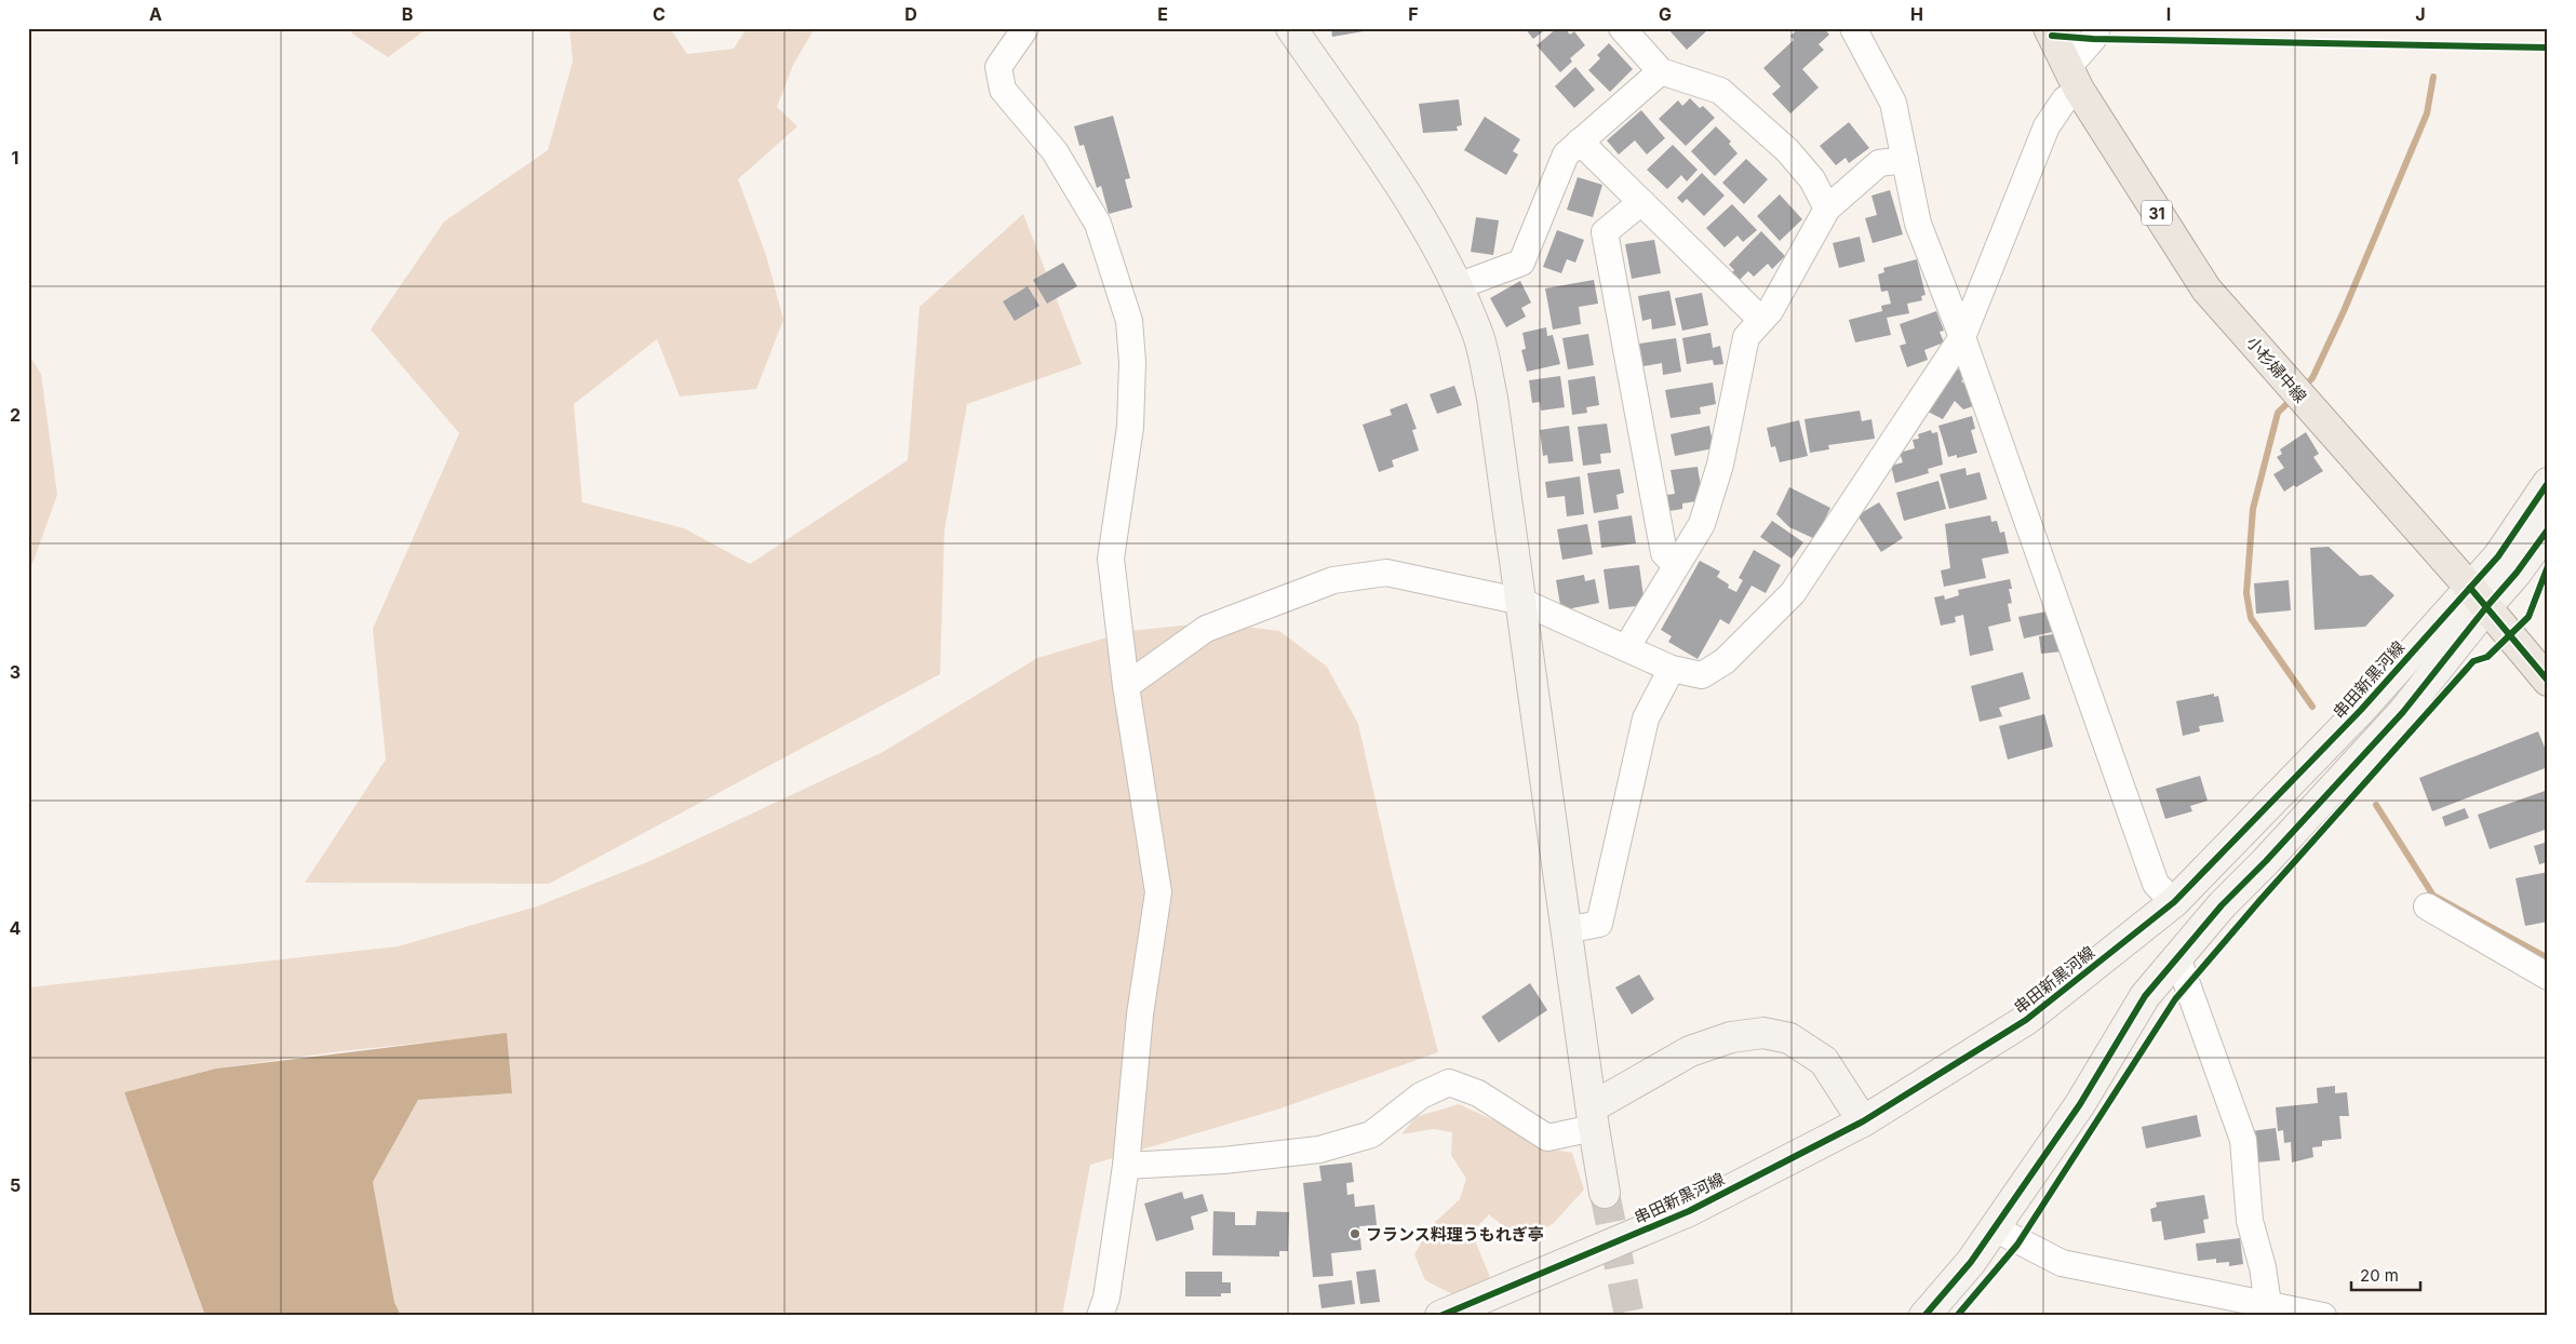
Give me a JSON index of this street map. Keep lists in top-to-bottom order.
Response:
{
  "streets": {
    "main road": ["31", "小杉婦中線", "串田新黒河線"]
  },
  "crossings": [
    ["小杉婦中線", "串田新黒河線"]
  ],
  "places": ["フランス料理うもれぎ亭"],
  "scale_bar": "20 m",
  "grid": {
    "columns": [
      "A",
      "B",
      "C",
      "D",
      "E",
      "F",
      "G",
      "H",
      "I",
      "J"
    ],
    "rows": [
      "1",
      "2",
      "3",
      "4",
      "5"
    ]
  }
}
